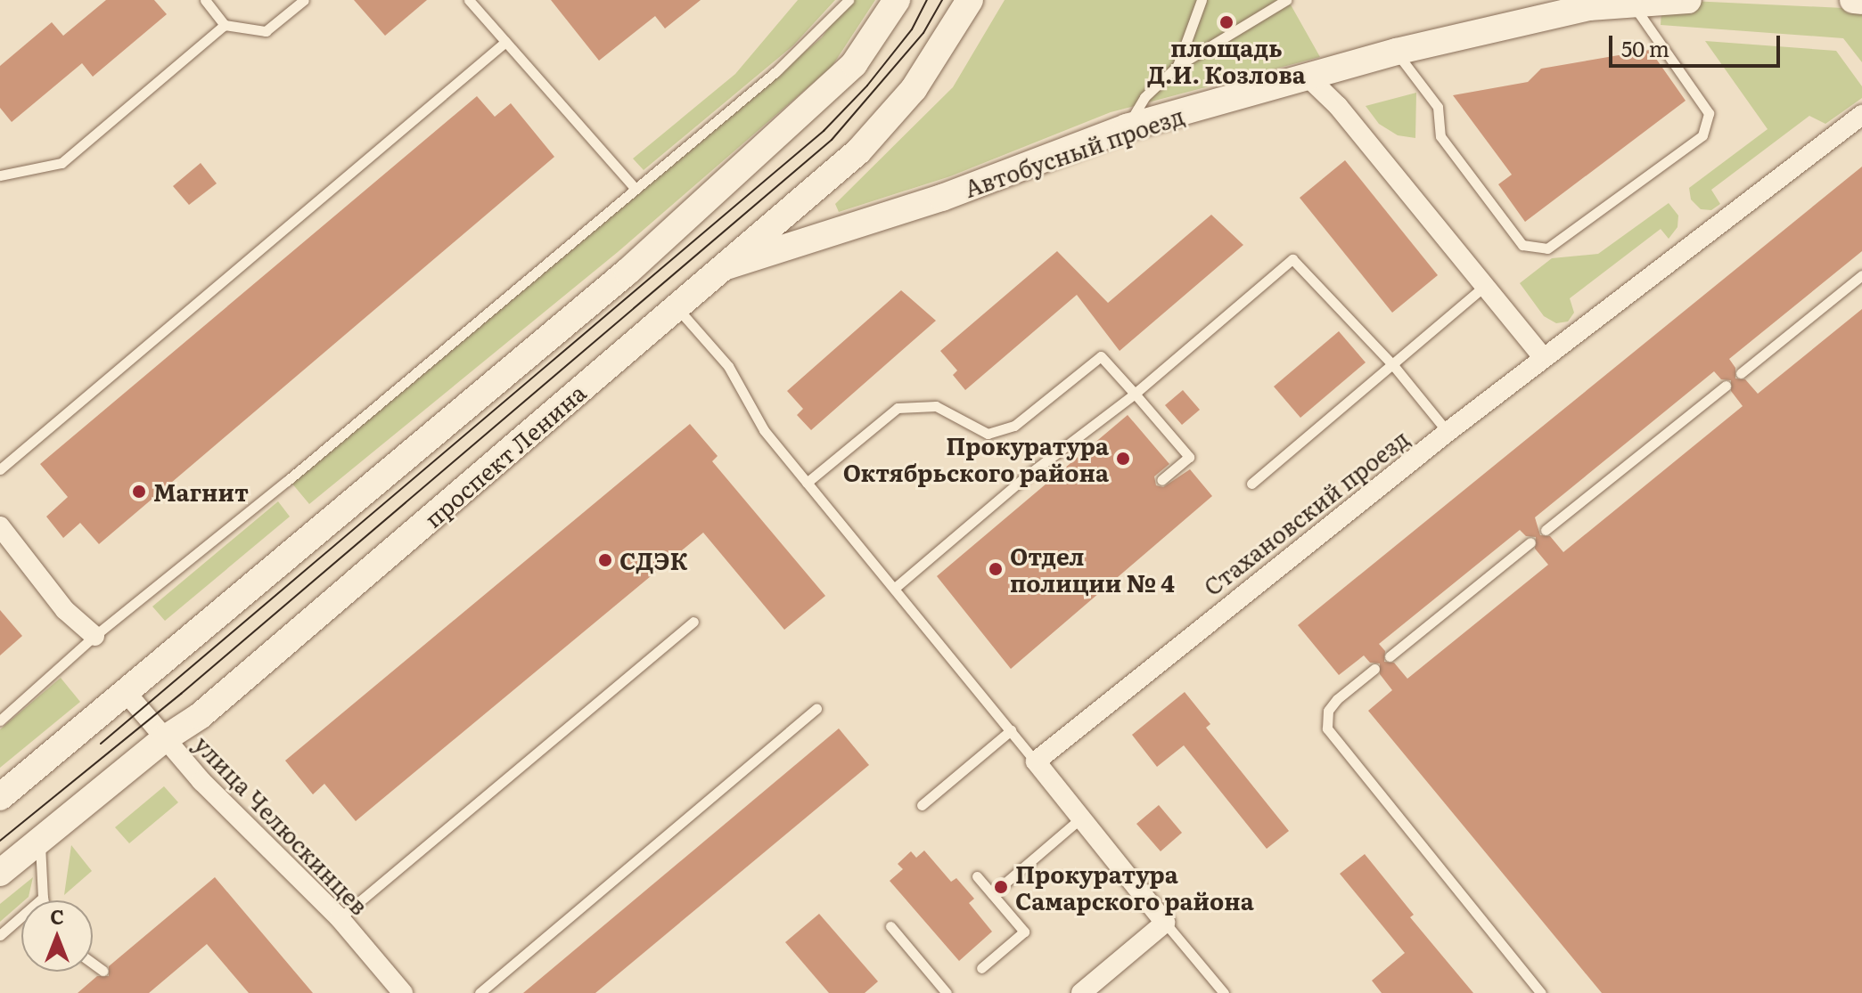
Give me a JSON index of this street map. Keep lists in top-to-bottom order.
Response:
{
  "streets": {
    "main road": ["Автобусный проезд", "проспект Ленина"],
    "street": ["Стахановский проезд", "улица Челюскинцев"]
  },
  "crossings": [
    ["Автобусный проезд", "проспект Ленина"],
    ["проспект Ленина", "улица Челюскинцев"]
  ],
  "places": [
    "площадь Д.И. Козлова",
    "Прокуратура Октябрьского района",
    "Магнит",
    "СДЭК",
    "Отдел полиции № 4",
    "Прокуратура Самарского района"
  ],
  "scale_bar": "50 m",
  "north": "top"
}
